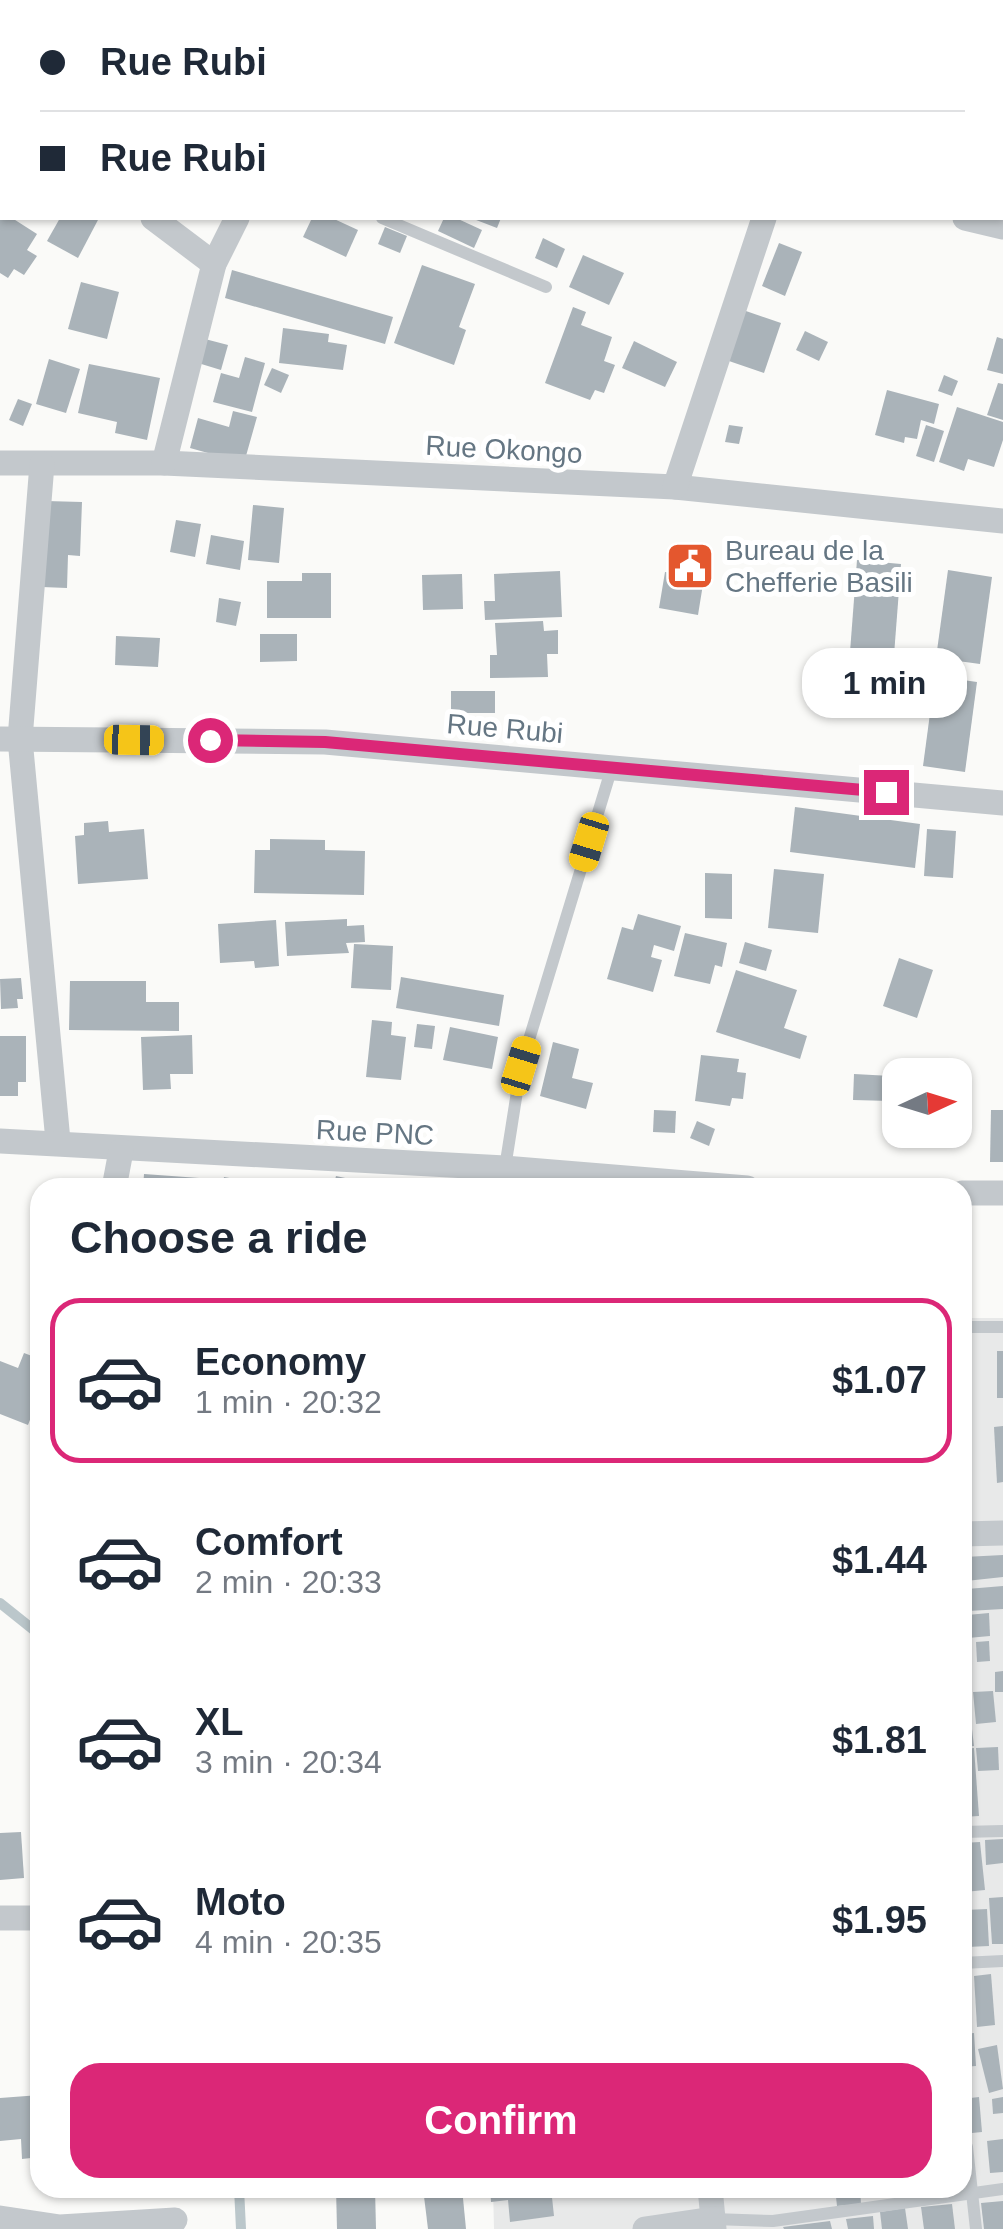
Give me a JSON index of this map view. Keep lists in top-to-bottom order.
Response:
{
  "streets": {
    "street": ["Rue Okongo", "Rue Rubi", "Rue PNC"]
  },
  "places": {
    "public building": ["Bureau de la Chefferie Basili"]
  },
  "north": "right",
  "page": {
    "banner": ["Rue Rubi", "Rue Rubi"],
    "bubble": "1 min",
    "heading": "Choose a ride",
    "list": [
      {
        "name": "Economy",
        "note": "1 min · 20:32",
        "value": "$1.07"
      },
      {
        "name": "Comfort",
        "note": "2 min · 20:33",
        "value": "$1.44"
      },
      {
        "name": "XL",
        "note": "3 min · 20:34",
        "value": "$1.81"
      },
      {
        "name": "Moto",
        "note": "4 min · 20:35",
        "value": "$1.95"
      }
    ],
    "buttons": "Confirm"
  }
}
